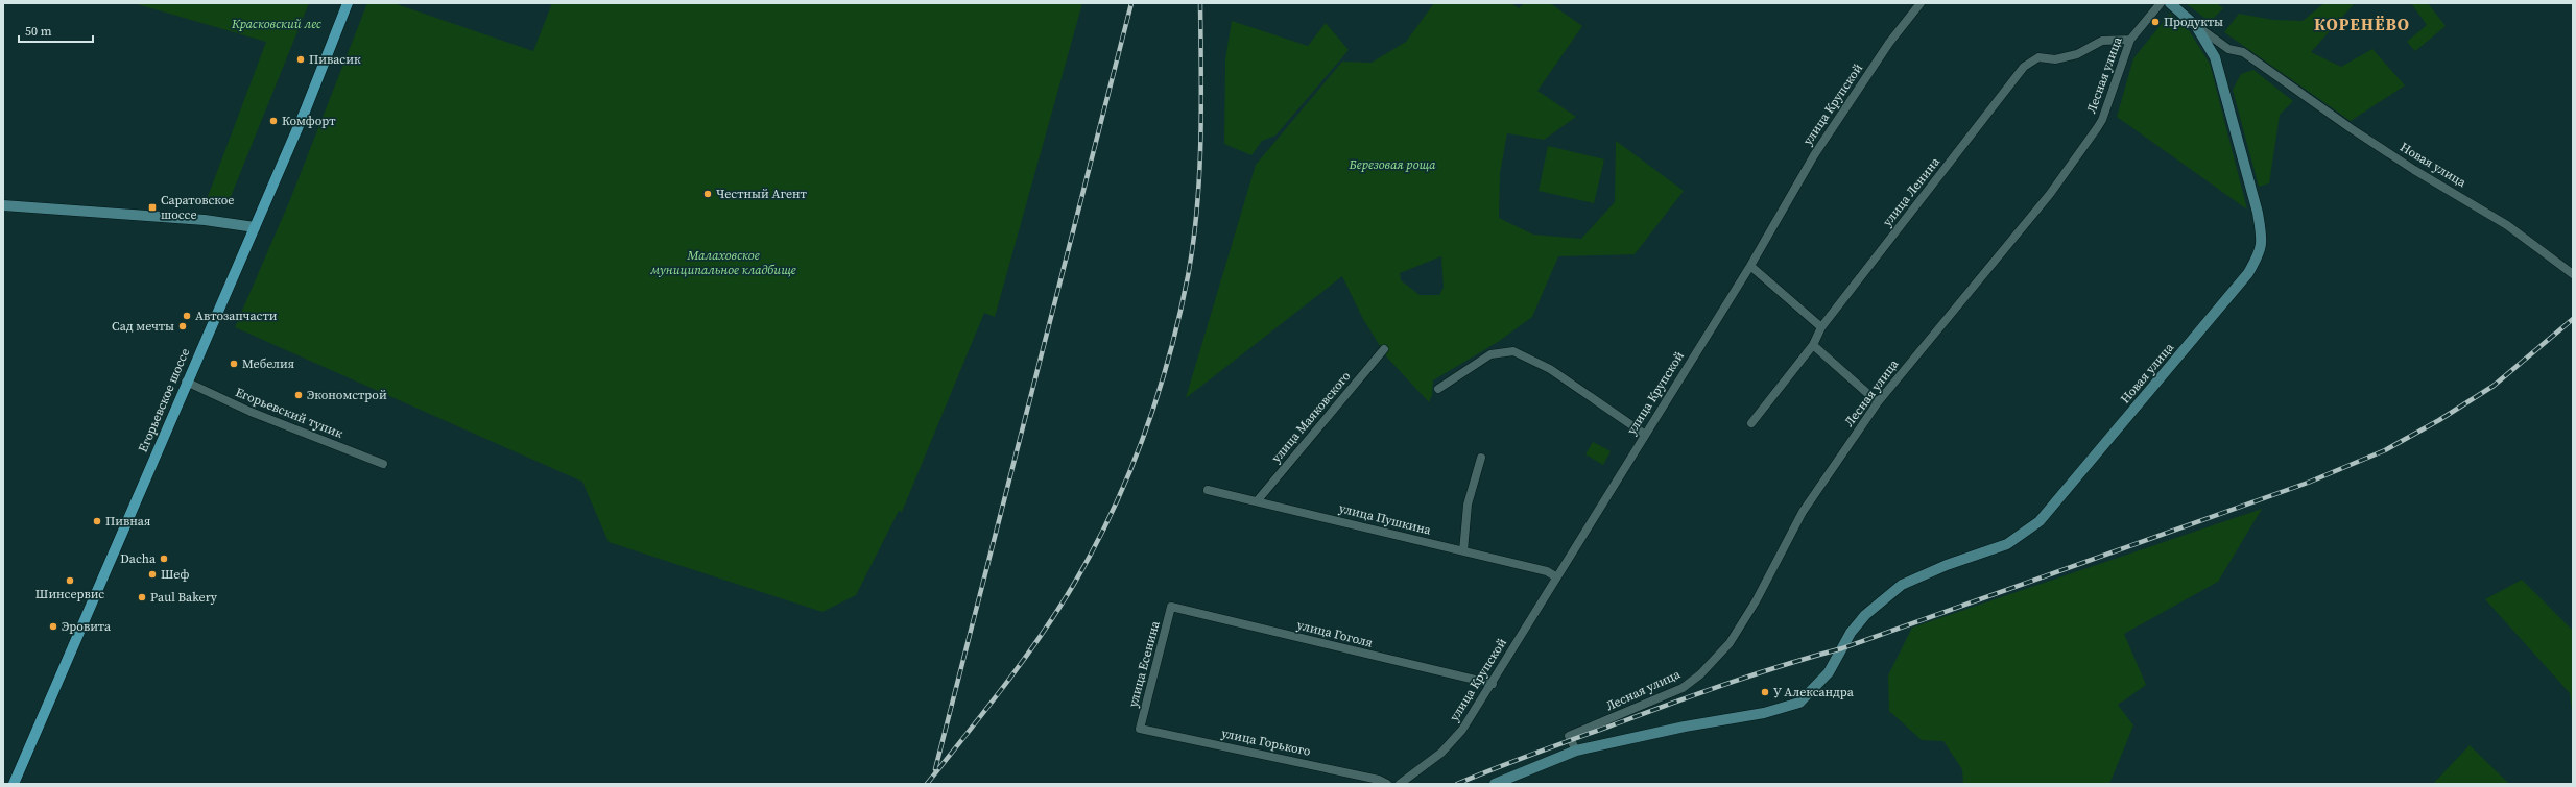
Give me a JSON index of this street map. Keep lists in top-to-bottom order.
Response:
{
  "streets": {
    "main road": ["Новая улица", "Егорьевское шоссе"],
    "street": [
      "Лесная улица",
      "улица Крупской",
      "улица Ленина",
      "Егорьевский тупик",
      "улица Маяковского",
      "улица Пушкина",
      "улица Гоголя",
      "улица Есенина",
      "улица Горького"
    ]
  },
  "crossings": [
    ["Лесная улица", "Новая улица"],
    ["Лесная улица", "улица Ленина"],
    ["улица Крупской", "улица Пушкина"],
    ["улица Крупской", "улица Гоголя"],
    ["Егорьевское шоссе", "Егорьевский тупик"],
    ["улица Маяковского", "улица Пушкина"],
    ["улица Гоголя", "улица Есенина"],
    ["улица Есенина", "улица Горького"]
  ],
  "districts": ["КОРЕНЁВО"],
  "parks": ["Красковский лес", "Березовая роща", "Малаховское муниципальное кладбище"],
  "places": {
    "other": [
      "Продукты",
      "Пивасик",
      "Комфорт",
      "Честный Агент",
      "Автозапчасти",
      "Сад мечты",
      "Мебелия",
      "Экономстрой",
      "Пивная",
      "Dacha",
      "Шеф",
      "Шинсервис",
      "Paul Bakery",
      "Эровита",
      "У Александра"
    ],
    "transit": ["Саратовское шоссе"]
  },
  "scale_bar": "50 m"
}
